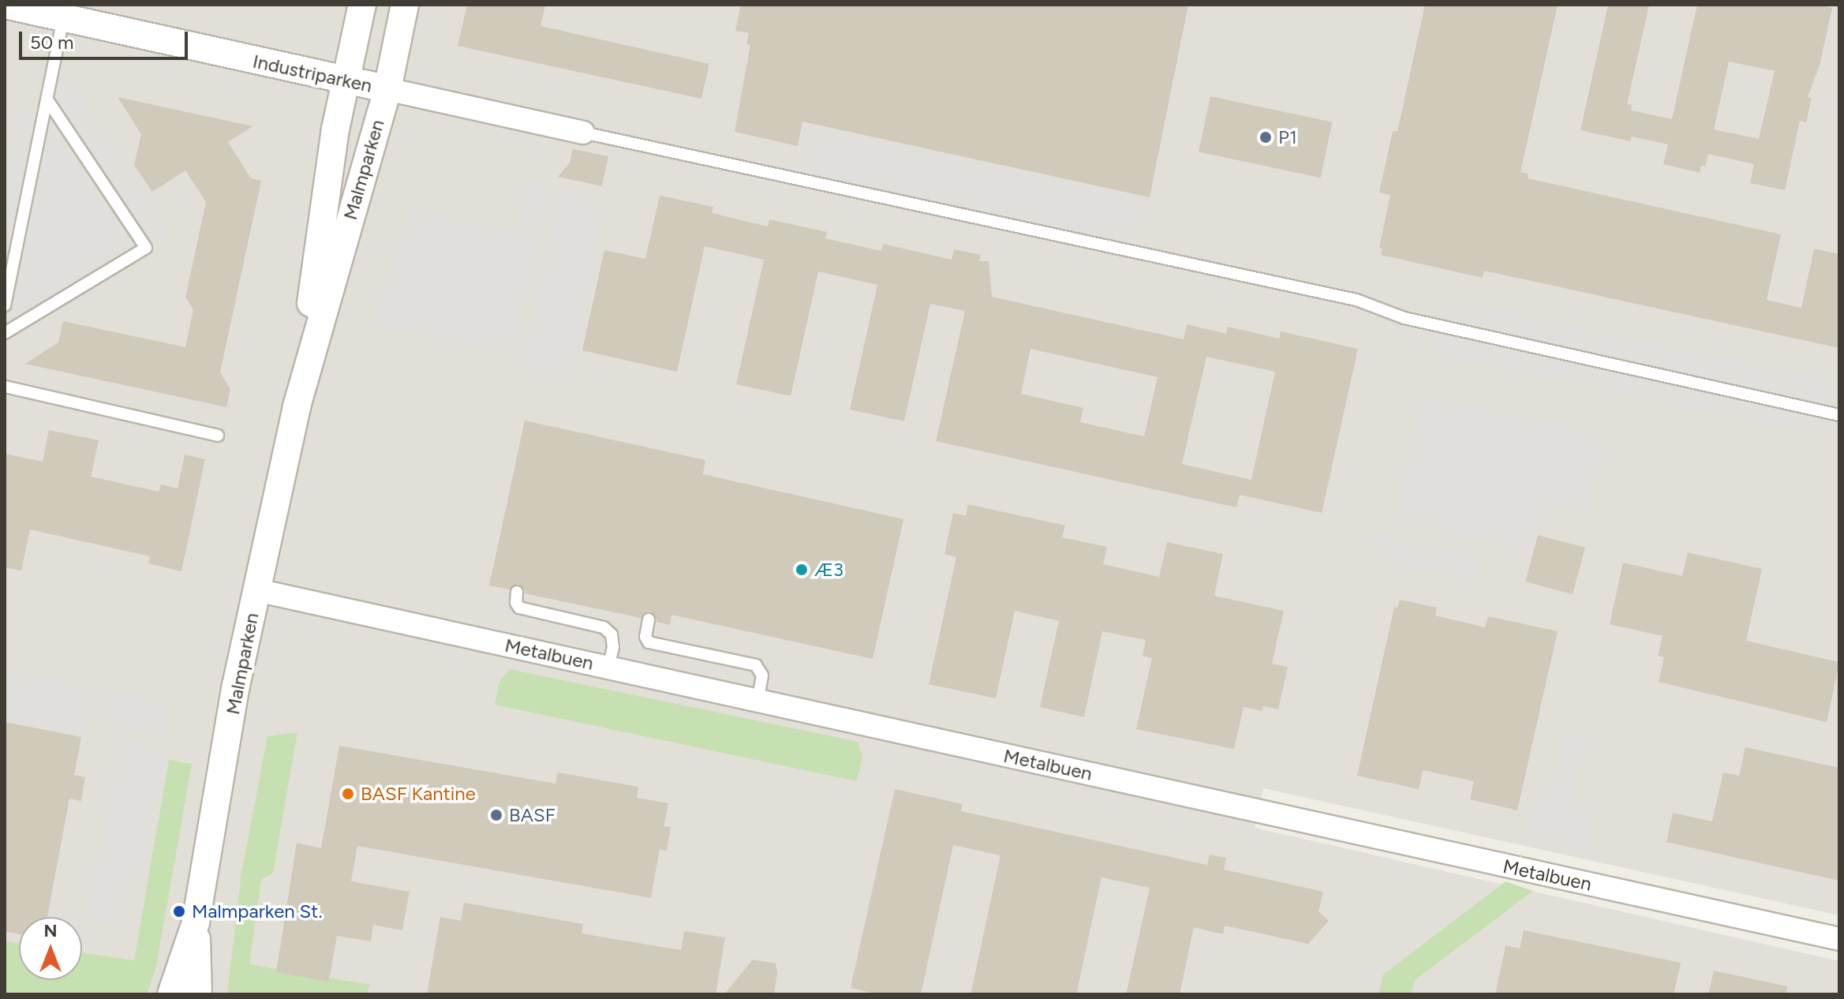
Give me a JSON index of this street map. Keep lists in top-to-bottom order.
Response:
{
  "streets": {
    "street": ["Industriparken", "Malmparken", "Metalbuen"]
  },
  "crossings": [
    ["Industriparken", "Malmparken"],
    ["Malmparken", "Metalbuen"]
  ],
  "places": [
    "P1",
    "Æ3",
    "BASF Kantine",
    "BASF",
    "Malmparken St."
  ],
  "scale_bar": "50 m",
  "north": "top"
}
